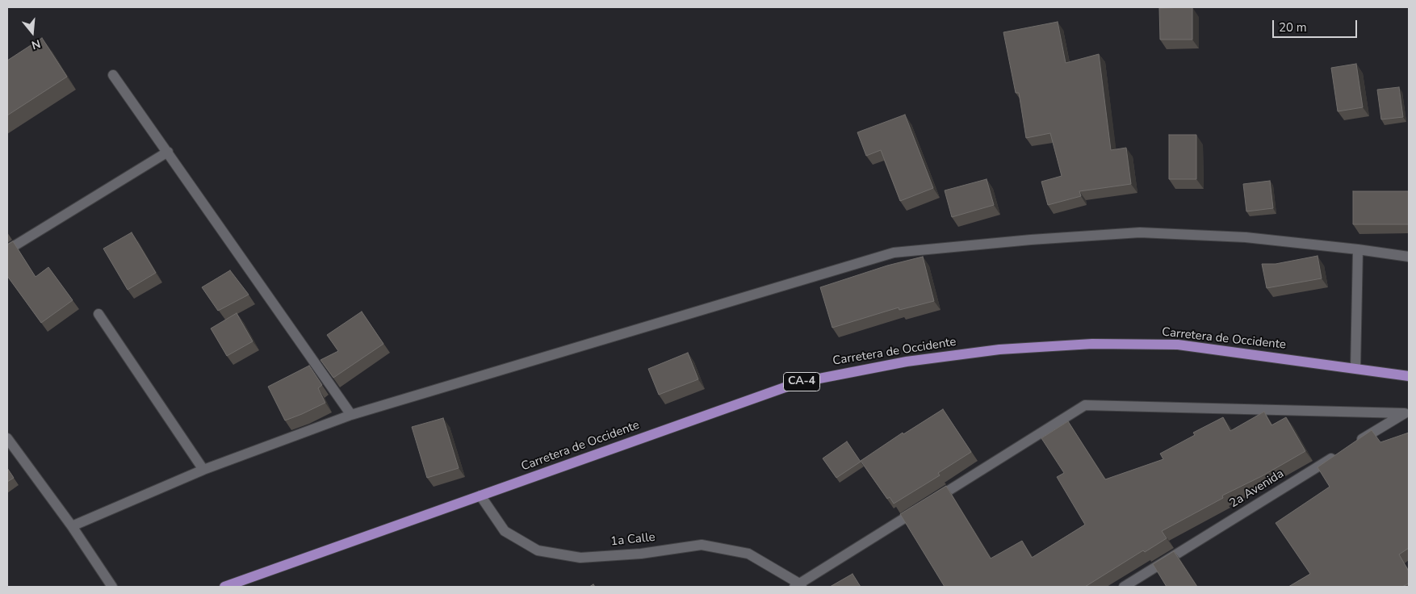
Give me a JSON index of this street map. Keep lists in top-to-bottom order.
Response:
{
  "streets": {
    "main road": ["Carretera de Occidente", "CA-4"],
    "street": ["2a Avenida", "1a Calle"]
  },
  "crossings": [
    ["Carretera de Occidente", "1a Calle"]
  ],
  "scale_bar": "20 m",
  "north": "bottom"
}
